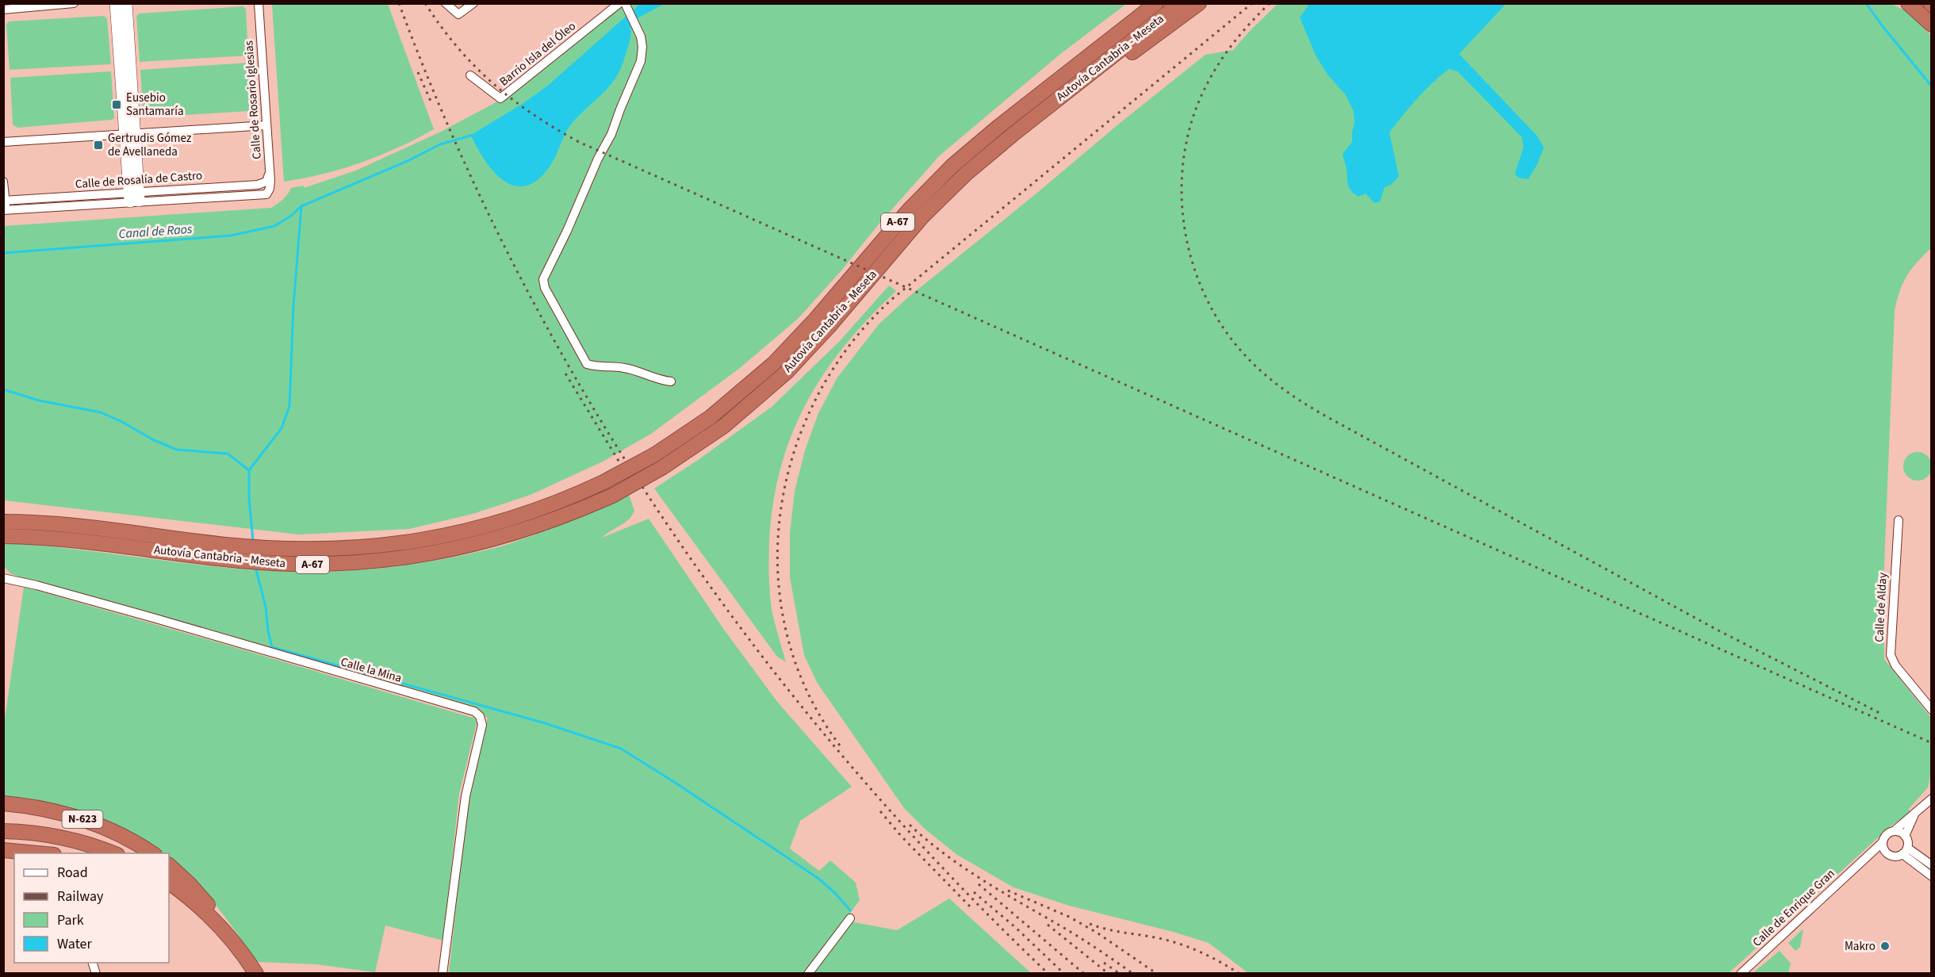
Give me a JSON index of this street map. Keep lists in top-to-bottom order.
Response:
{
  "streets": {
    "highway": ["Autovía Cantabria - Meseta", "A-67", "N-623"],
    "street": [
      "Barrio Isla del Óleo",
      "Calle de Rosario Iglesias",
      "Calle de Rosalía de Castro",
      "Calle de Alday",
      "Calle la Mina",
      "Calle de Enrique Gran"
    ]
  },
  "crossings": [
    ["Calle de Rosario Iglesias", "Calle de Rosalía de Castro"]
  ],
  "water": ["Canal de Raos"],
  "places": {
    "transit": ["Eusebio Santamaría", "Gertrudis Gómez de Avellaneda"],
    "other": ["Makro"]
  },
  "legend": [
    "Road",
    "Railway",
    "Park",
    "Water"
  ]
}
